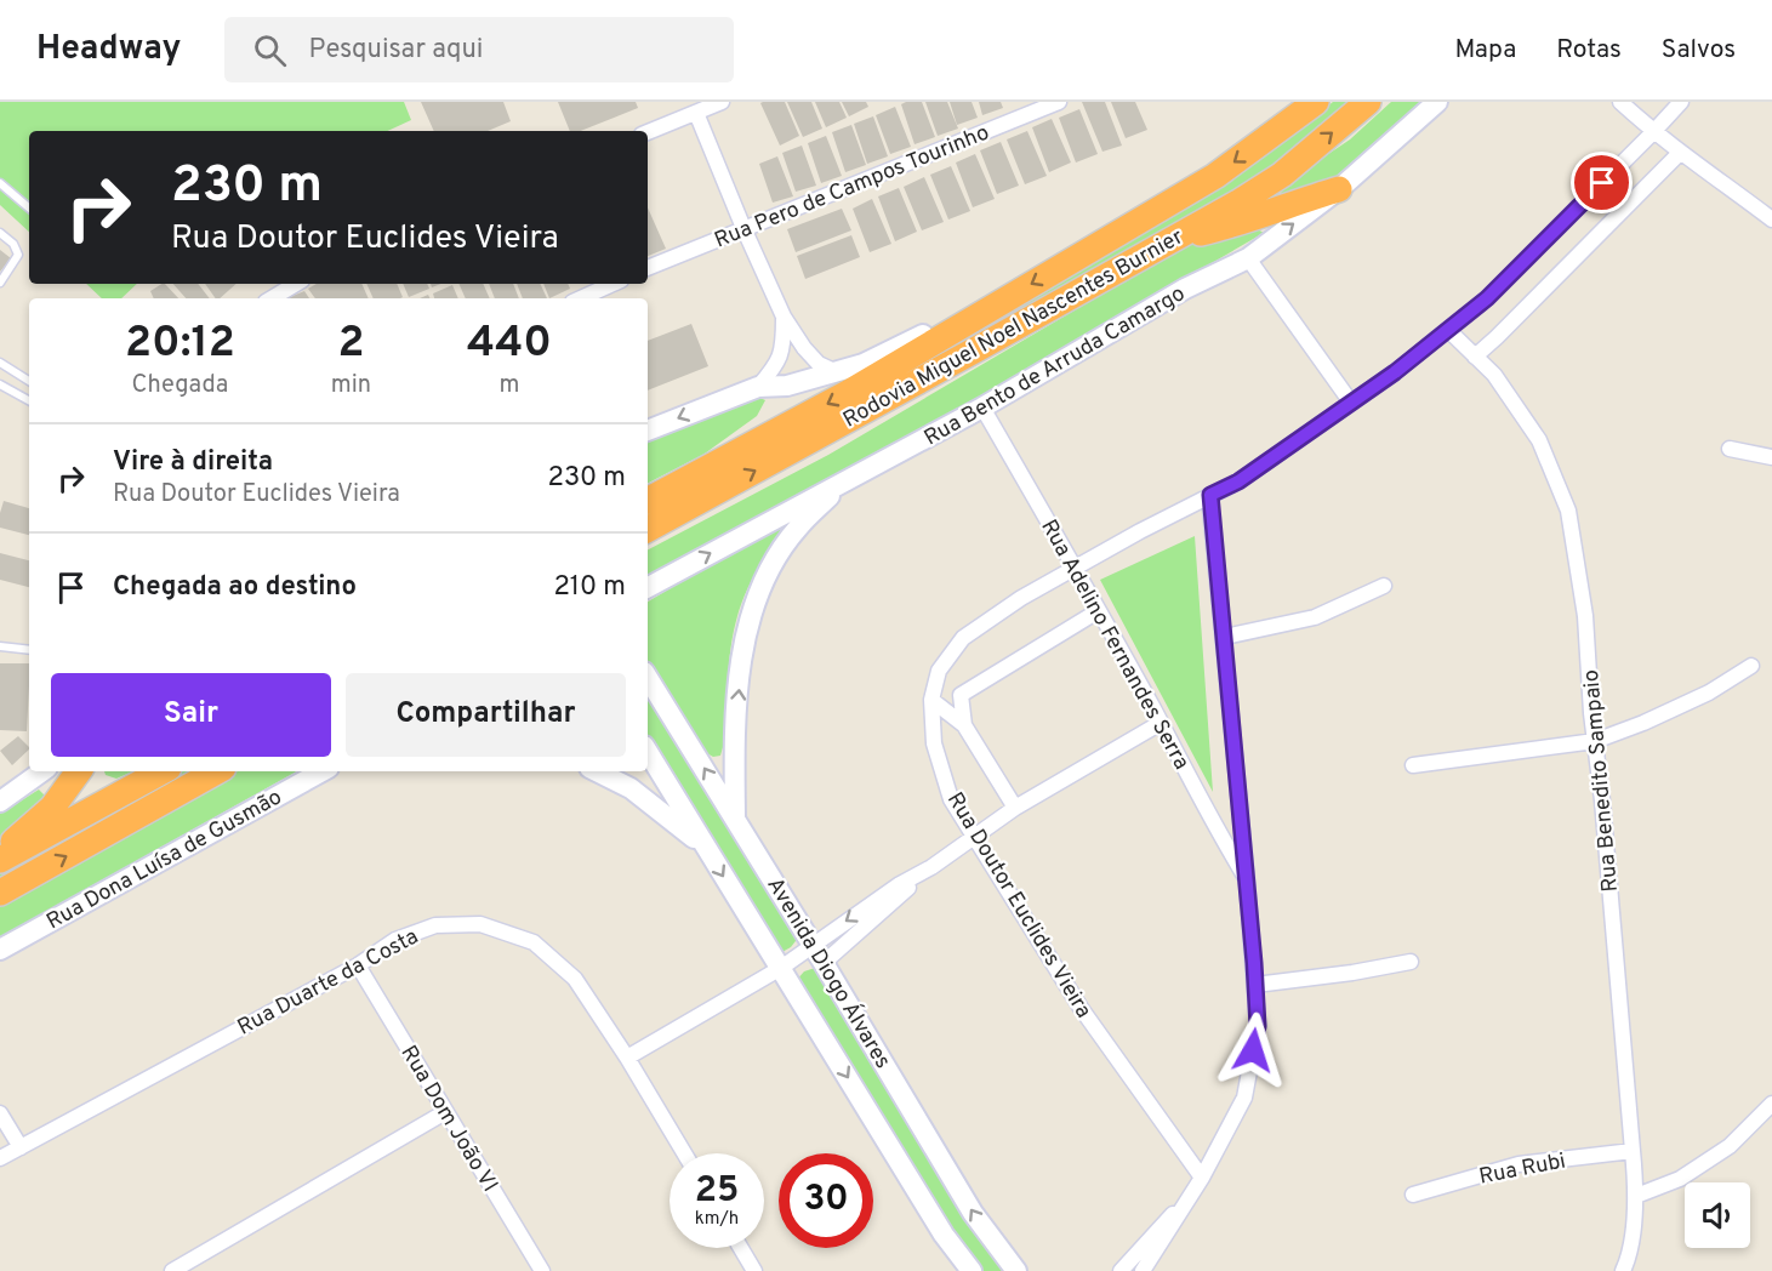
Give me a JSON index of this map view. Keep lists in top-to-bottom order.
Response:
{
  "streets": {
    "highway": ["Rodovia Miguel Noel Nascentes Burnier"],
    "street": [
      "Rua Pero de Campos Tourinho",
      "Rua Bento de Arruda Camargo",
      "Rua Adelino Fernandes Serra",
      "Rua Benedito Sampaio",
      "Rua Dona Luísa de Gusmão",
      "Rua Doutor Euclides Vieira",
      "Avenida Diogo Álvares",
      "Rua Duarte da Costa",
      "Rua Dom João VI",
      "Rua Rubi"
    ]
  },
  "crossings": [
    ["Rua Bento de Arruda Camargo", "Rua Adelino Fernandes Serra"],
    ["Rua Adelino Fernandes Serra", "Rua Doutor Euclides Vieira"],
    ["Rua Benedito Sampaio", "Rua Doutor Euclides Vieira"],
    ["Rua Benedito Sampaio", "Rua Rubi"],
    ["Rua Duarte da Costa", "Rua Dom João VI"]
  ],
  "page": {
    "header": "Headway",
    "search": "Pesquisar aqui",
    "nav": ["Mapa", "Rotas", "Salvos"],
    "turn": ["230 m", "Rua Doutor Euclides Vieira"],
    "eta": [
      "20:12",
      "Chegada",
      "2",
      "min",
      "440",
      "m"
    ],
    "list": [
      {
        "name": "Vire à direita",
        "note": "Rua Doutor Euclides Vieira",
        "value": "230 m"
      },
      {
        "name": "Chegada ao destino",
        "value": "210 m"
      }
    ],
    "buttons": ["Sair", "Compartilhar"],
    "speed": "25 km/h",
    "limit": "30"
  }
}
